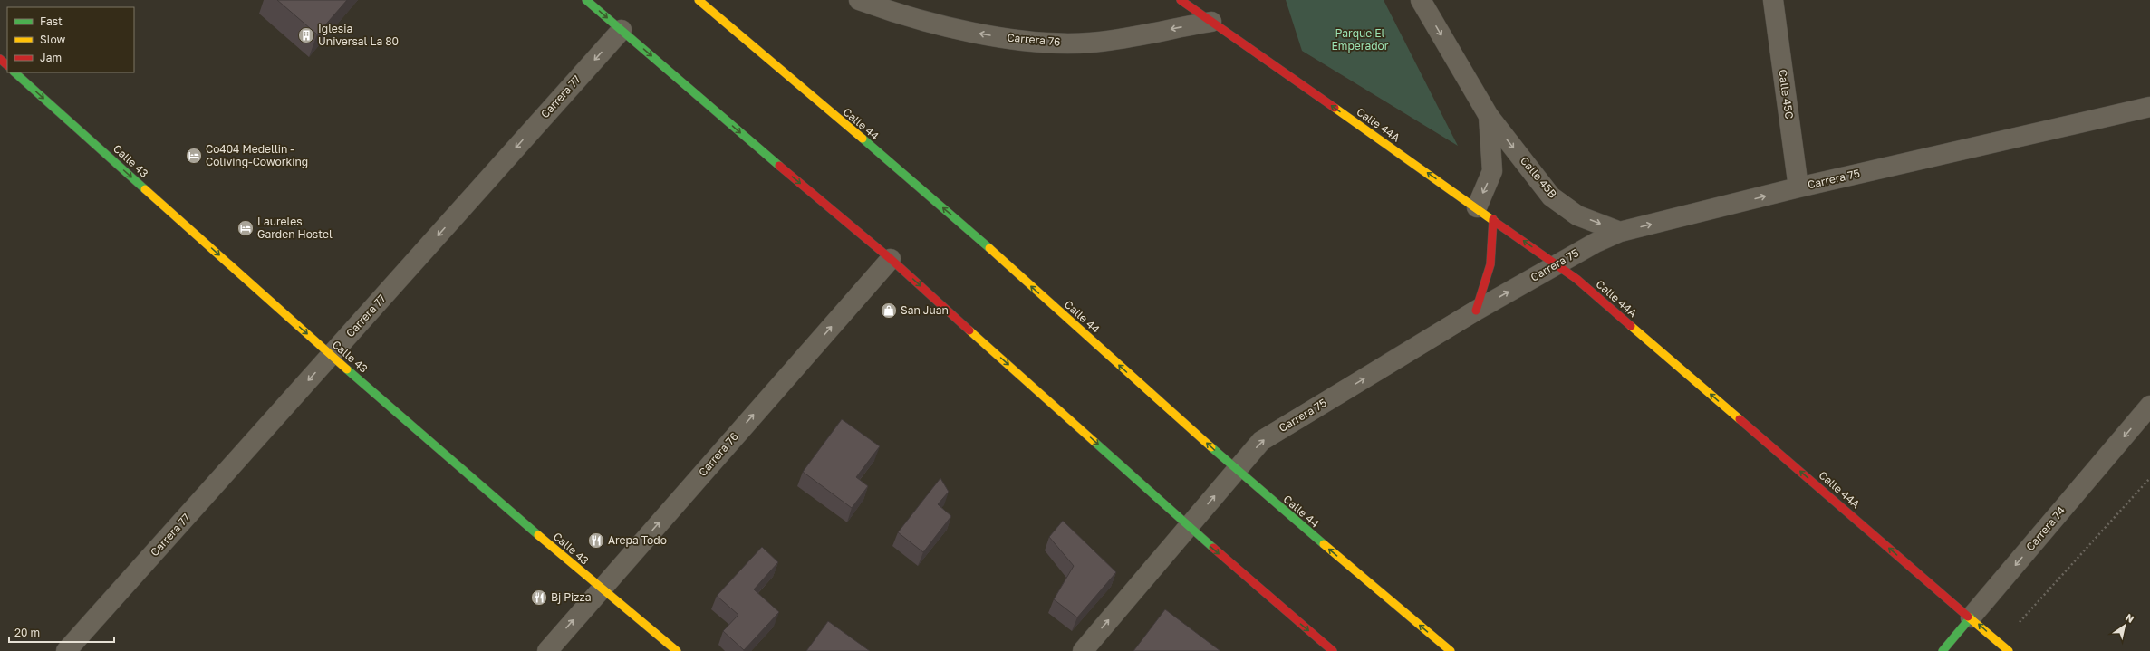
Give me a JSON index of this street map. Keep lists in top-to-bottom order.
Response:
{
  "streets": {
    "street": [
      "Carrera 76",
      "Calle 45C",
      "Carrera 77",
      "Calle 44",
      "Calle 44A",
      "Calle 43",
      "Calle 45B",
      "Carrera 75",
      "Carrera 74"
    ]
  },
  "crossings": [
    ["Carrera 76", "Calle 44A"],
    ["Carrera 76", "Calle 43"],
    ["Calle 45C", "Carrera 75"],
    ["Carrera 77", "Calle 43"],
    ["Calle 44", "Carrera 75"],
    ["Calle 44A", "Calle 45B"],
    ["Calle 44A", "Carrera 75"],
    ["Calle 44A", "Carrera 74"],
    ["Calle 45B", "Carrera 75"]
  ],
  "one_way": [
    "Carrera 77",
    "Calle 44",
    "Calle 44A",
    "Calle 43",
    "Calle 45B",
    "Carrera 75",
    "Carrera 74"
  ],
  "parks": ["Parque El Emperador"],
  "places": {
    "building": ["Iglesia Universal La 80"],
    "hotel": ["Co404 Medellin - Coliving-Coworking", "Laureles Garden Hostel"],
    "shop": ["San Juan"],
    "restaurant": ["Arepa Todo", "Bj Pizza"]
  },
  "legend": ["Fast", "Slow", "Jam"],
  "scale_bar": "20 m",
  "north": "top right"
}
